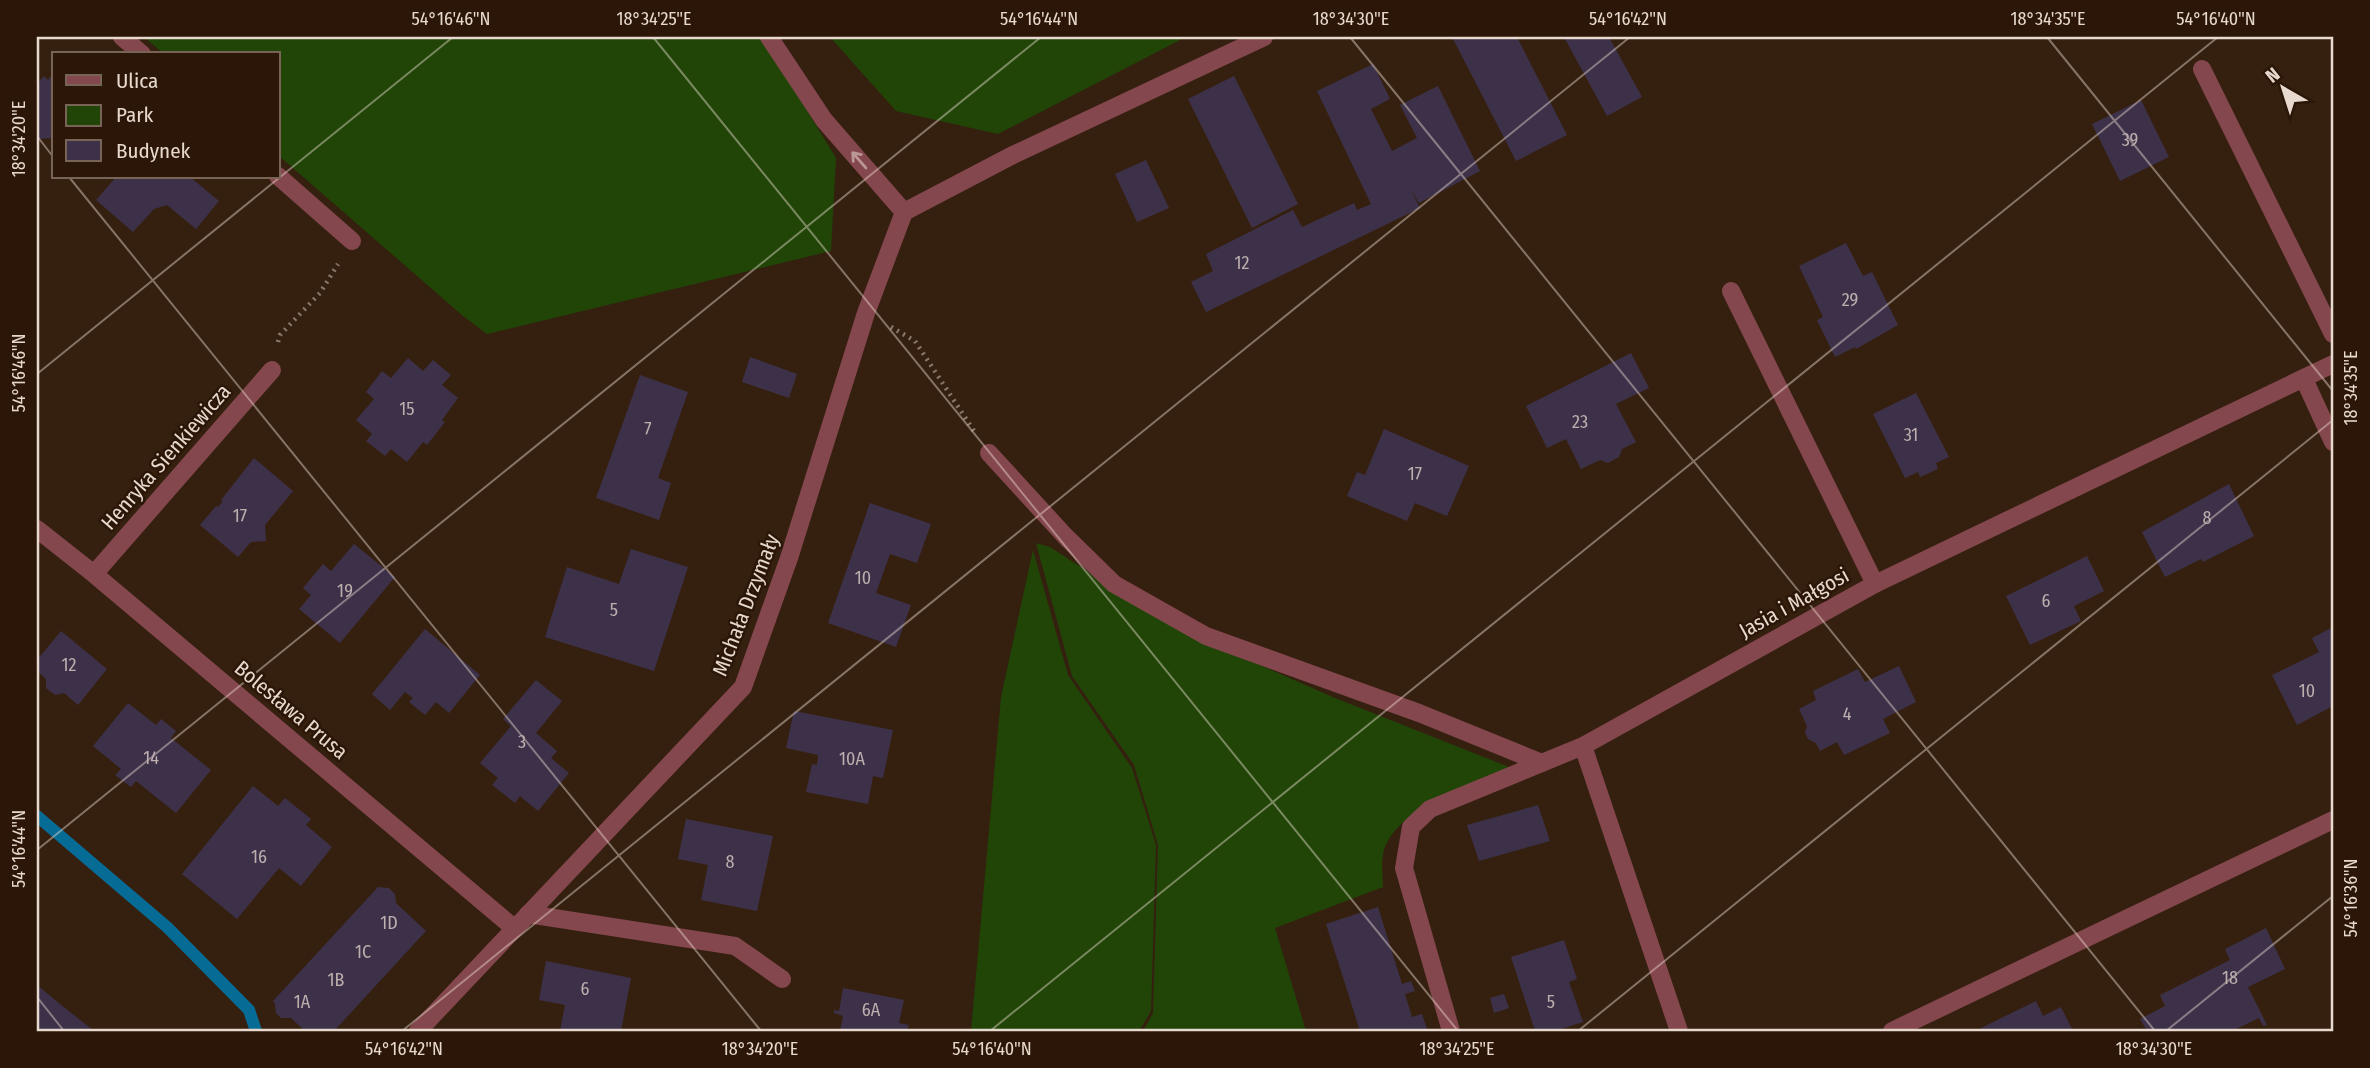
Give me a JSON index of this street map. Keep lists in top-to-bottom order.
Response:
{
  "streets": {
    "street": [
      "Henryka Sienkiewicza",
      "Jasia i Małgosi",
      "Michała Drzymały",
      "Bolesława Prusa"
    ]
  },
  "crossings": [
    ["Henryka Sienkiewicza", "Bolesława Prusa"],
    ["Michała Drzymały", "Bolesława Prusa"]
  ],
  "house_numbers": [
    "39",
    "12",
    "29",
    "15",
    "23",
    "7",
    "31",
    "17",
    "17",
    "8",
    "10",
    "19",
    "6",
    "5",
    "12",
    "10",
    "4",
    "3",
    "14",
    "10A",
    "16",
    "8",
    "1D",
    "1C",
    "18",
    "1B",
    "6",
    "1A",
    "5",
    "6A"
  ],
  "legend": ["Ulica", "Park", "Budynek"],
  "north": "top left",
  "coordinates": [
    "54°16'46\"N",
    "18°34'25\"E",
    "54°16'44\"N",
    "18°34'30\"E",
    "54°16'42\"N",
    "18°34'35\"E",
    "54°16'40\"N",
    "18°34'20\"E",
    "54°16'36\"N"
  ]
}
